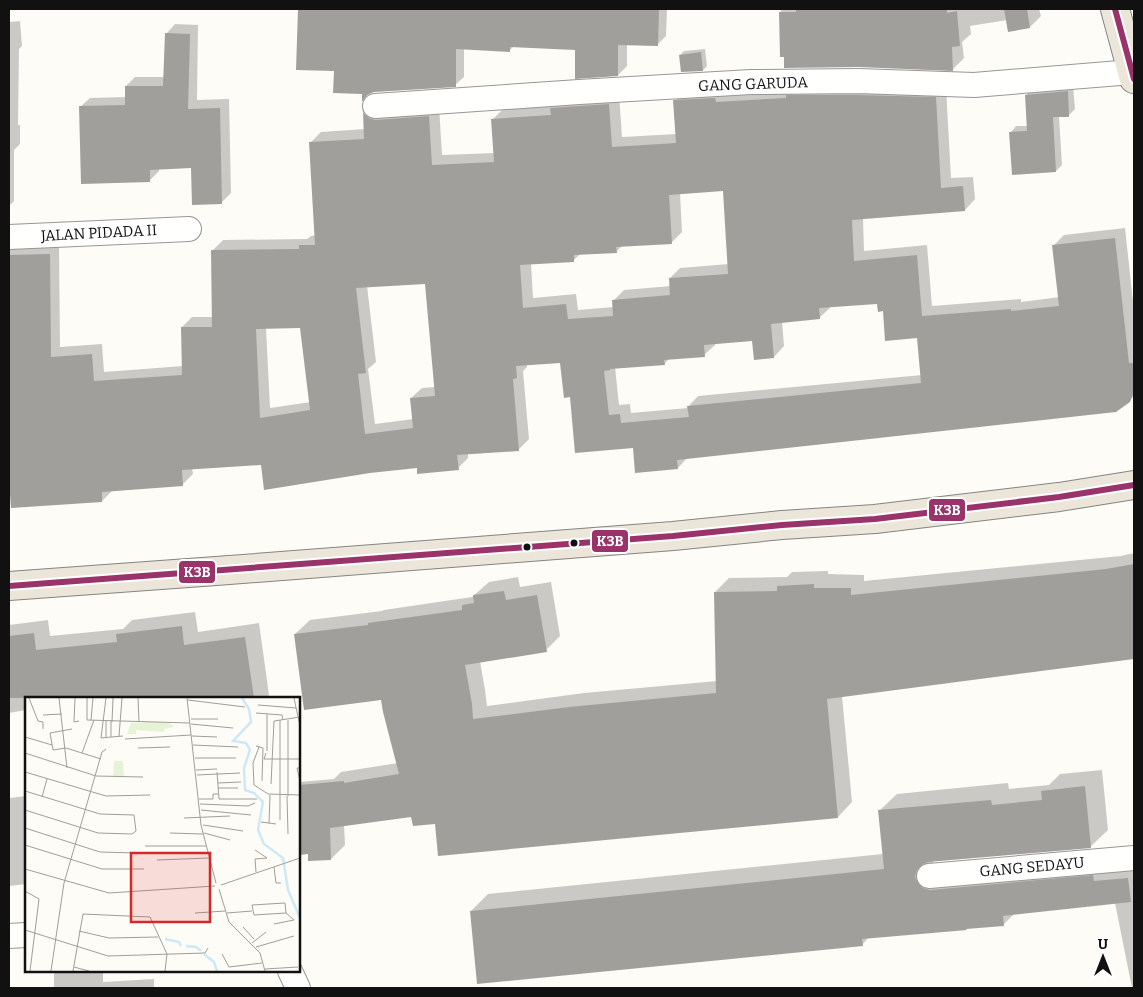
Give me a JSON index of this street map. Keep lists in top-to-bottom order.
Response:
{
  "streets": {
    "street": ["GANG GARUDA", "JALAN PIDADA II", "GANG SEDAYU"]
  },
  "lines": ["transit line K3B"],
  "north": "top"
}
